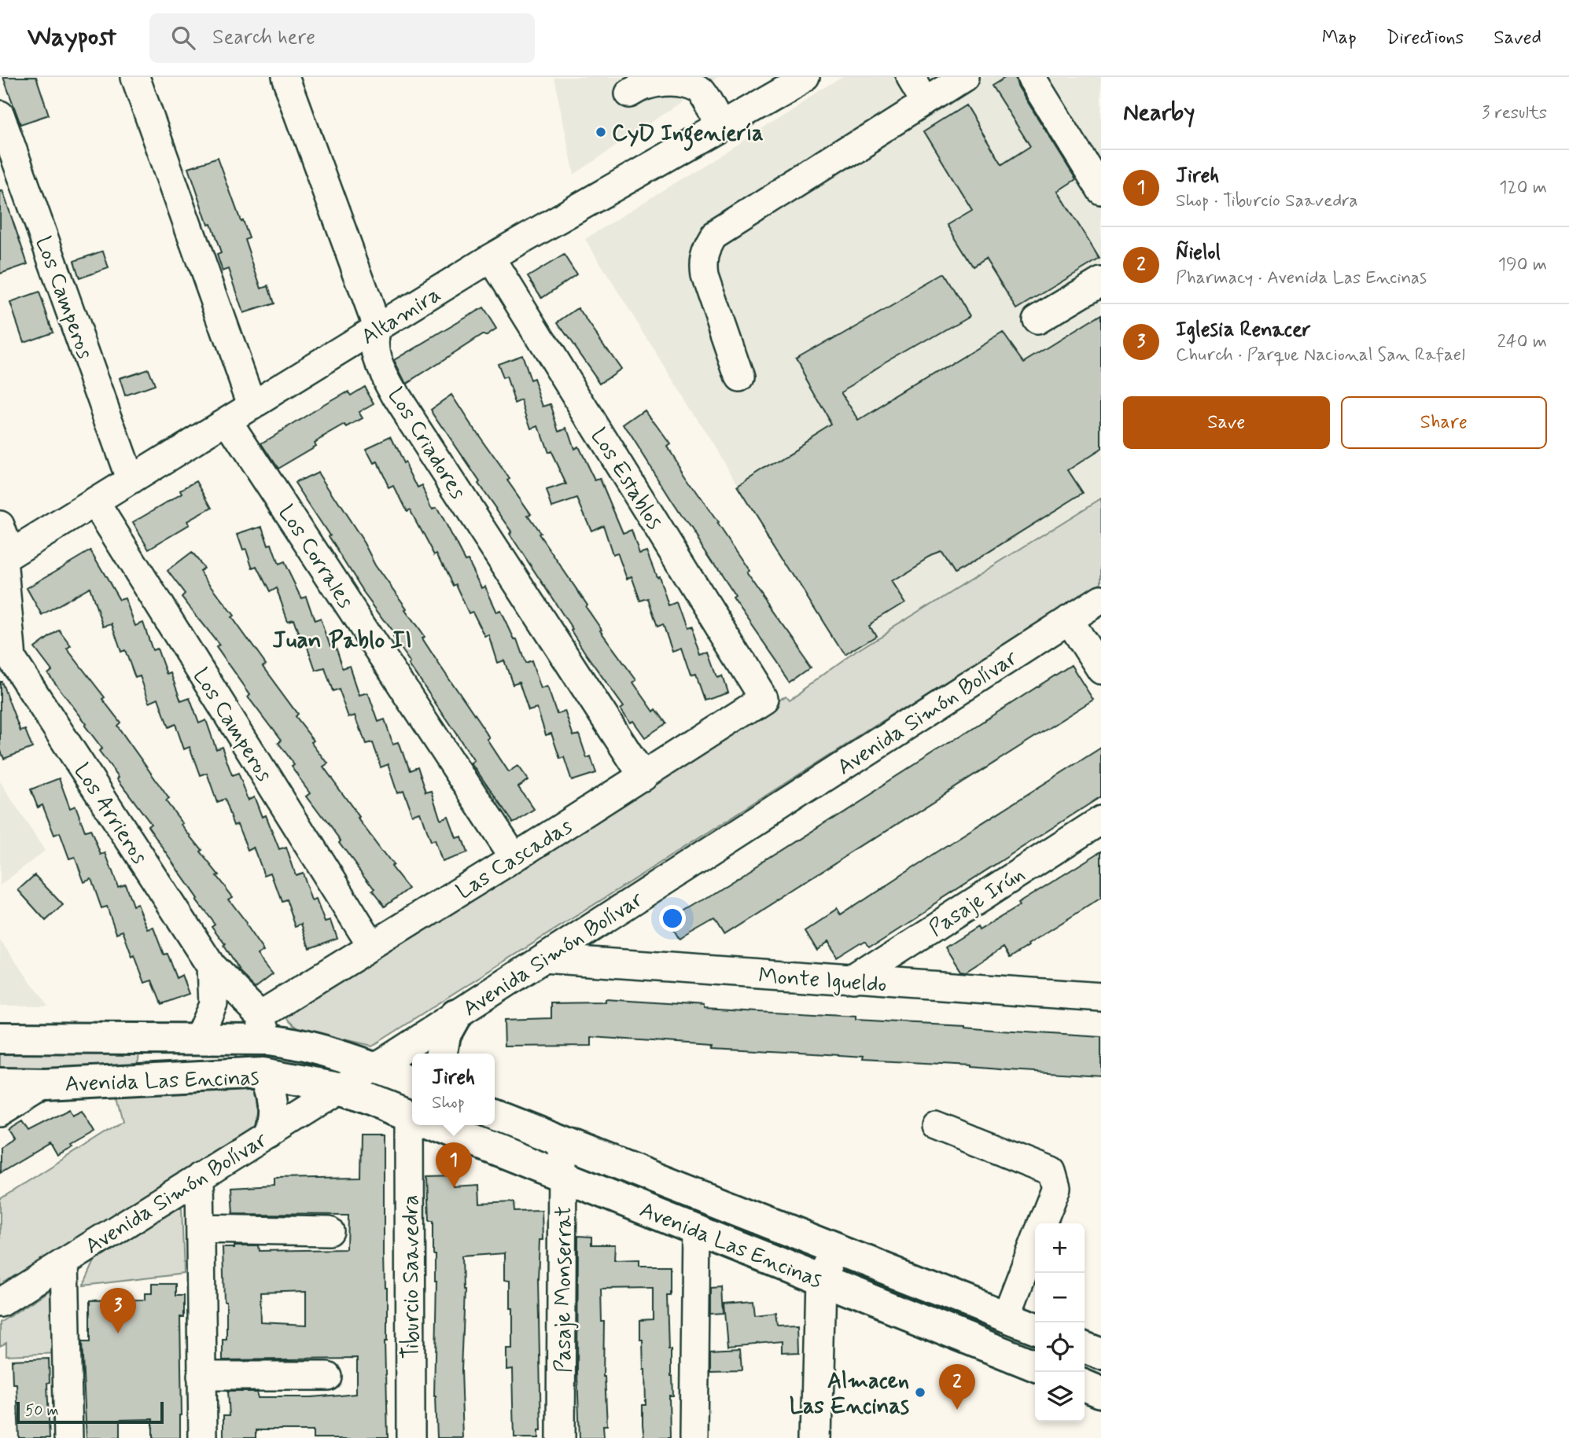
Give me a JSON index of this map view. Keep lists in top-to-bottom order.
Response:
{
  "streets": {
    "main road": ["Avenida Las Encinas"],
    "street": [
      "Los Camperos",
      "Altamira",
      "Los Criadores",
      "Los Establos",
      "Los Corrales",
      "Avenida Simón Bolívar",
      "Los Arrieros",
      "Las Cascadas",
      "Pasaje Irún",
      "Monte Igueldo",
      "Tiburcio Saavedra",
      "Pasaje Monserrat"
    ]
  },
  "crossings": [
    ["Los Camperos", "Altamira"],
    ["Los Camperos", "Las Cascadas"],
    ["Altamira", "Los Criadores"],
    ["Altamira", "Los Establos"],
    ["Altamira", "Los Corrales"],
    ["Altamira", "Los Arrieros"],
    ["Los Criadores", "Las Cascadas"],
    ["Los Establos", "Las Cascadas"],
    ["Los Corrales", "Las Cascadas"],
    ["Avenida Simón Bolívar", "Monte Igueldo"],
    ["Avenida Simón Bolívar", "Avenida Las Encinas"],
    ["Los Arrieros", "Las Cascadas"],
    ["Los Arrieros", "Avenida Las Encinas"],
    ["Las Cascadas", "Avenida Las Encinas"],
    ["Pasaje Irún", "Monte Igueldo"],
    ["Avenida Las Encinas", "Pasaje Monserrat"]
  ],
  "districts": ["Juan Pablo II"],
  "places": ["CyD Ingeniería", "Almacen Las Encinas"],
  "scale_bar": "50 m",
  "page": {
    "header": "Waypost",
    "search": "Search here",
    "nav": ["Map", "Directions", "Saved"],
    "heading": ["Nearby", "3 results"],
    "list": [
      {
        "mark": "1",
        "name": "Jireh",
        "note": "Shop · Tiburcio Saavedra",
        "value": "120 m"
      },
      {
        "mark": "2",
        "name": "Ñielol",
        "note": "Pharmacy · Avenida Las Encinas",
        "value": "190 m"
      },
      {
        "mark": "3",
        "name": "Iglesia Renacer",
        "note": "Church · Parque Nacional San Rafael",
        "value": "240 m"
      }
    ],
    "buttons": ["Save", "Share"],
    "popup": ["Jireh", "Shop"],
    "pins": ["1", "3", "2"],
    "map_buttons": ["+", "−"],
    "scale": "50 m"
  }
}
